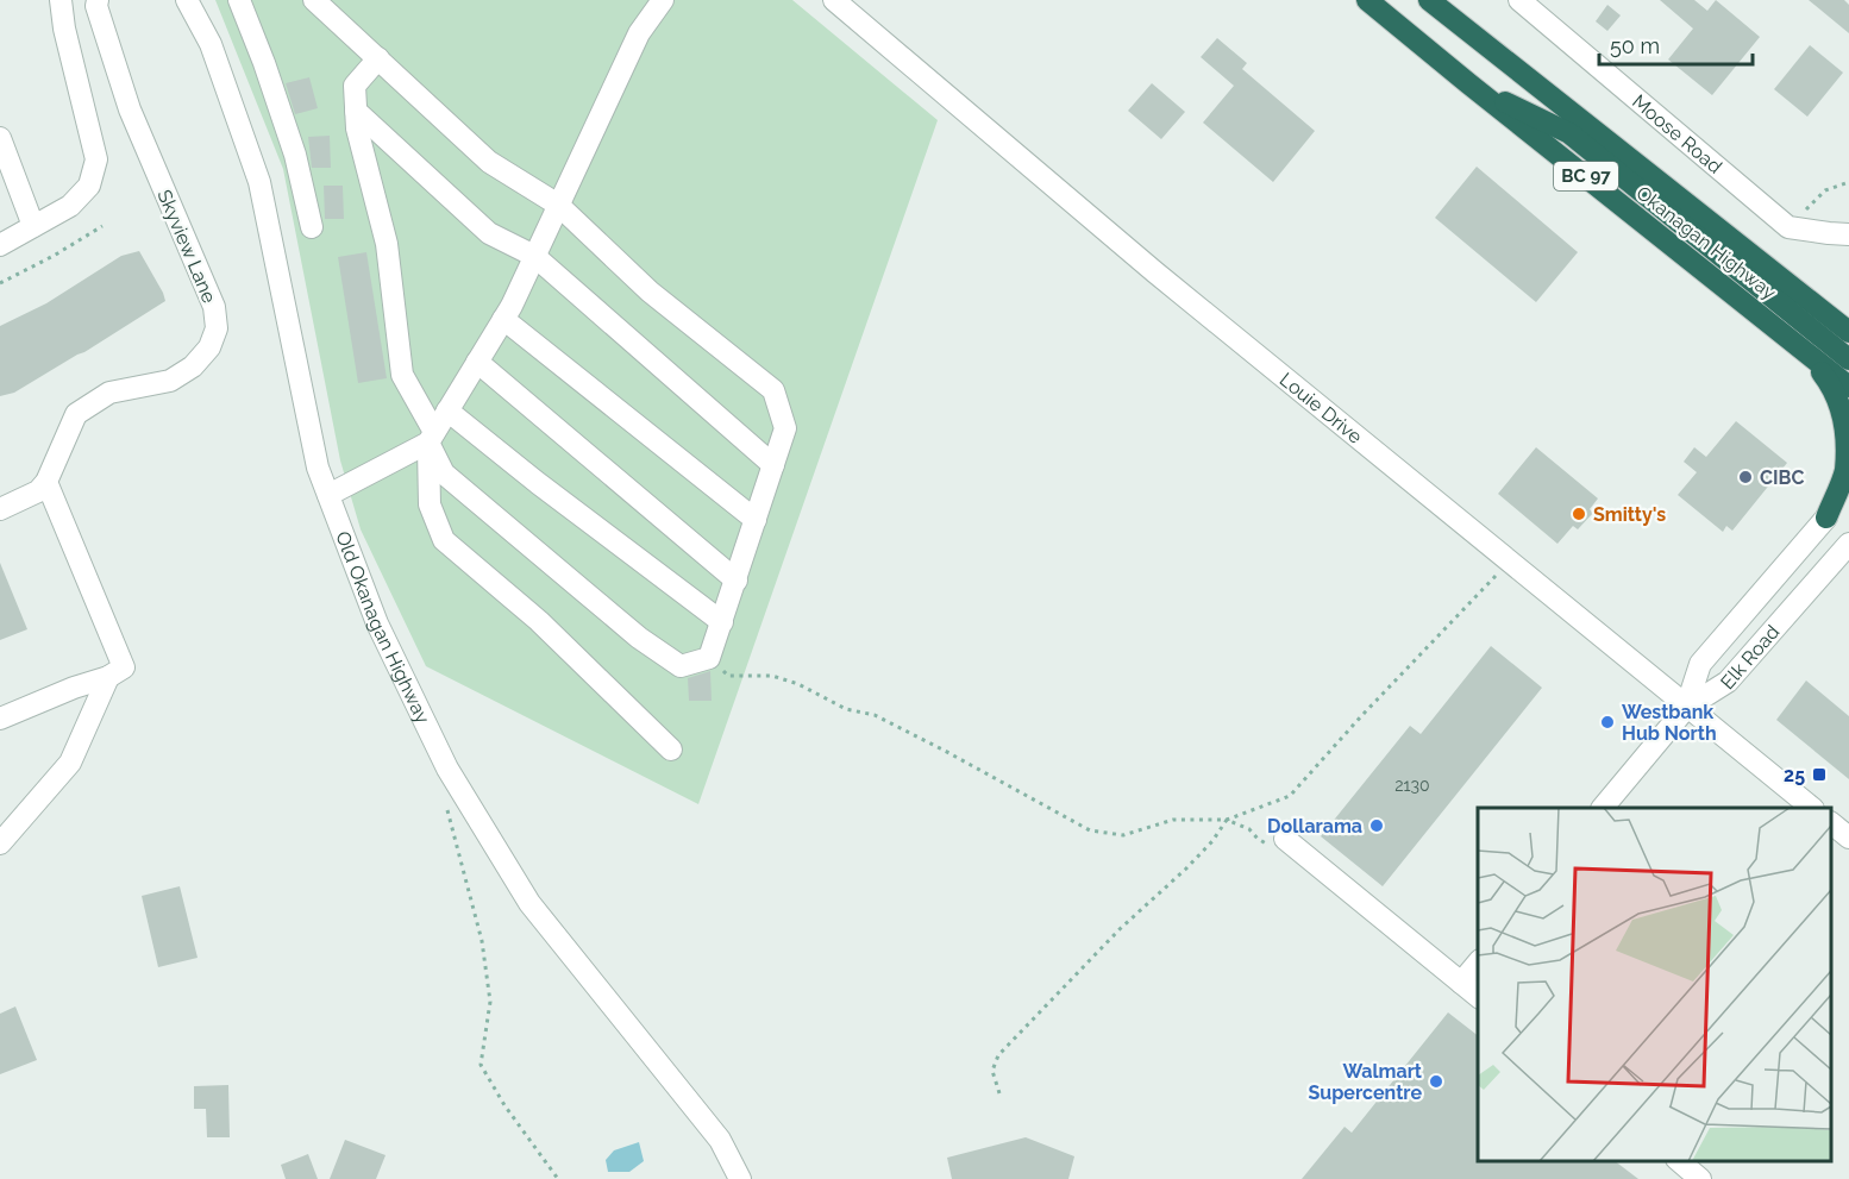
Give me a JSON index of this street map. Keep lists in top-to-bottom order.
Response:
{
  "streets": {
    "highway": ["BC 97", "Okanagan Highway"],
    "street": [
      "Moose Road",
      "Skyview Lane",
      "Louie Drive",
      "Old Okanagan Highway",
      "Elk Road"
    ]
  },
  "crossings": [
    ["Louie Drive", "Elk Road"]
  ],
  "places": {
    "other": [
      "CIBC",
      "Smitty's",
      "Westbank Hub North",
      "Dollarama",
      "Walmart Supercentre"
    ],
    "transit": ["25"]
  },
  "house_numbers": ["2130"],
  "scale_bar": "50 m"
}
